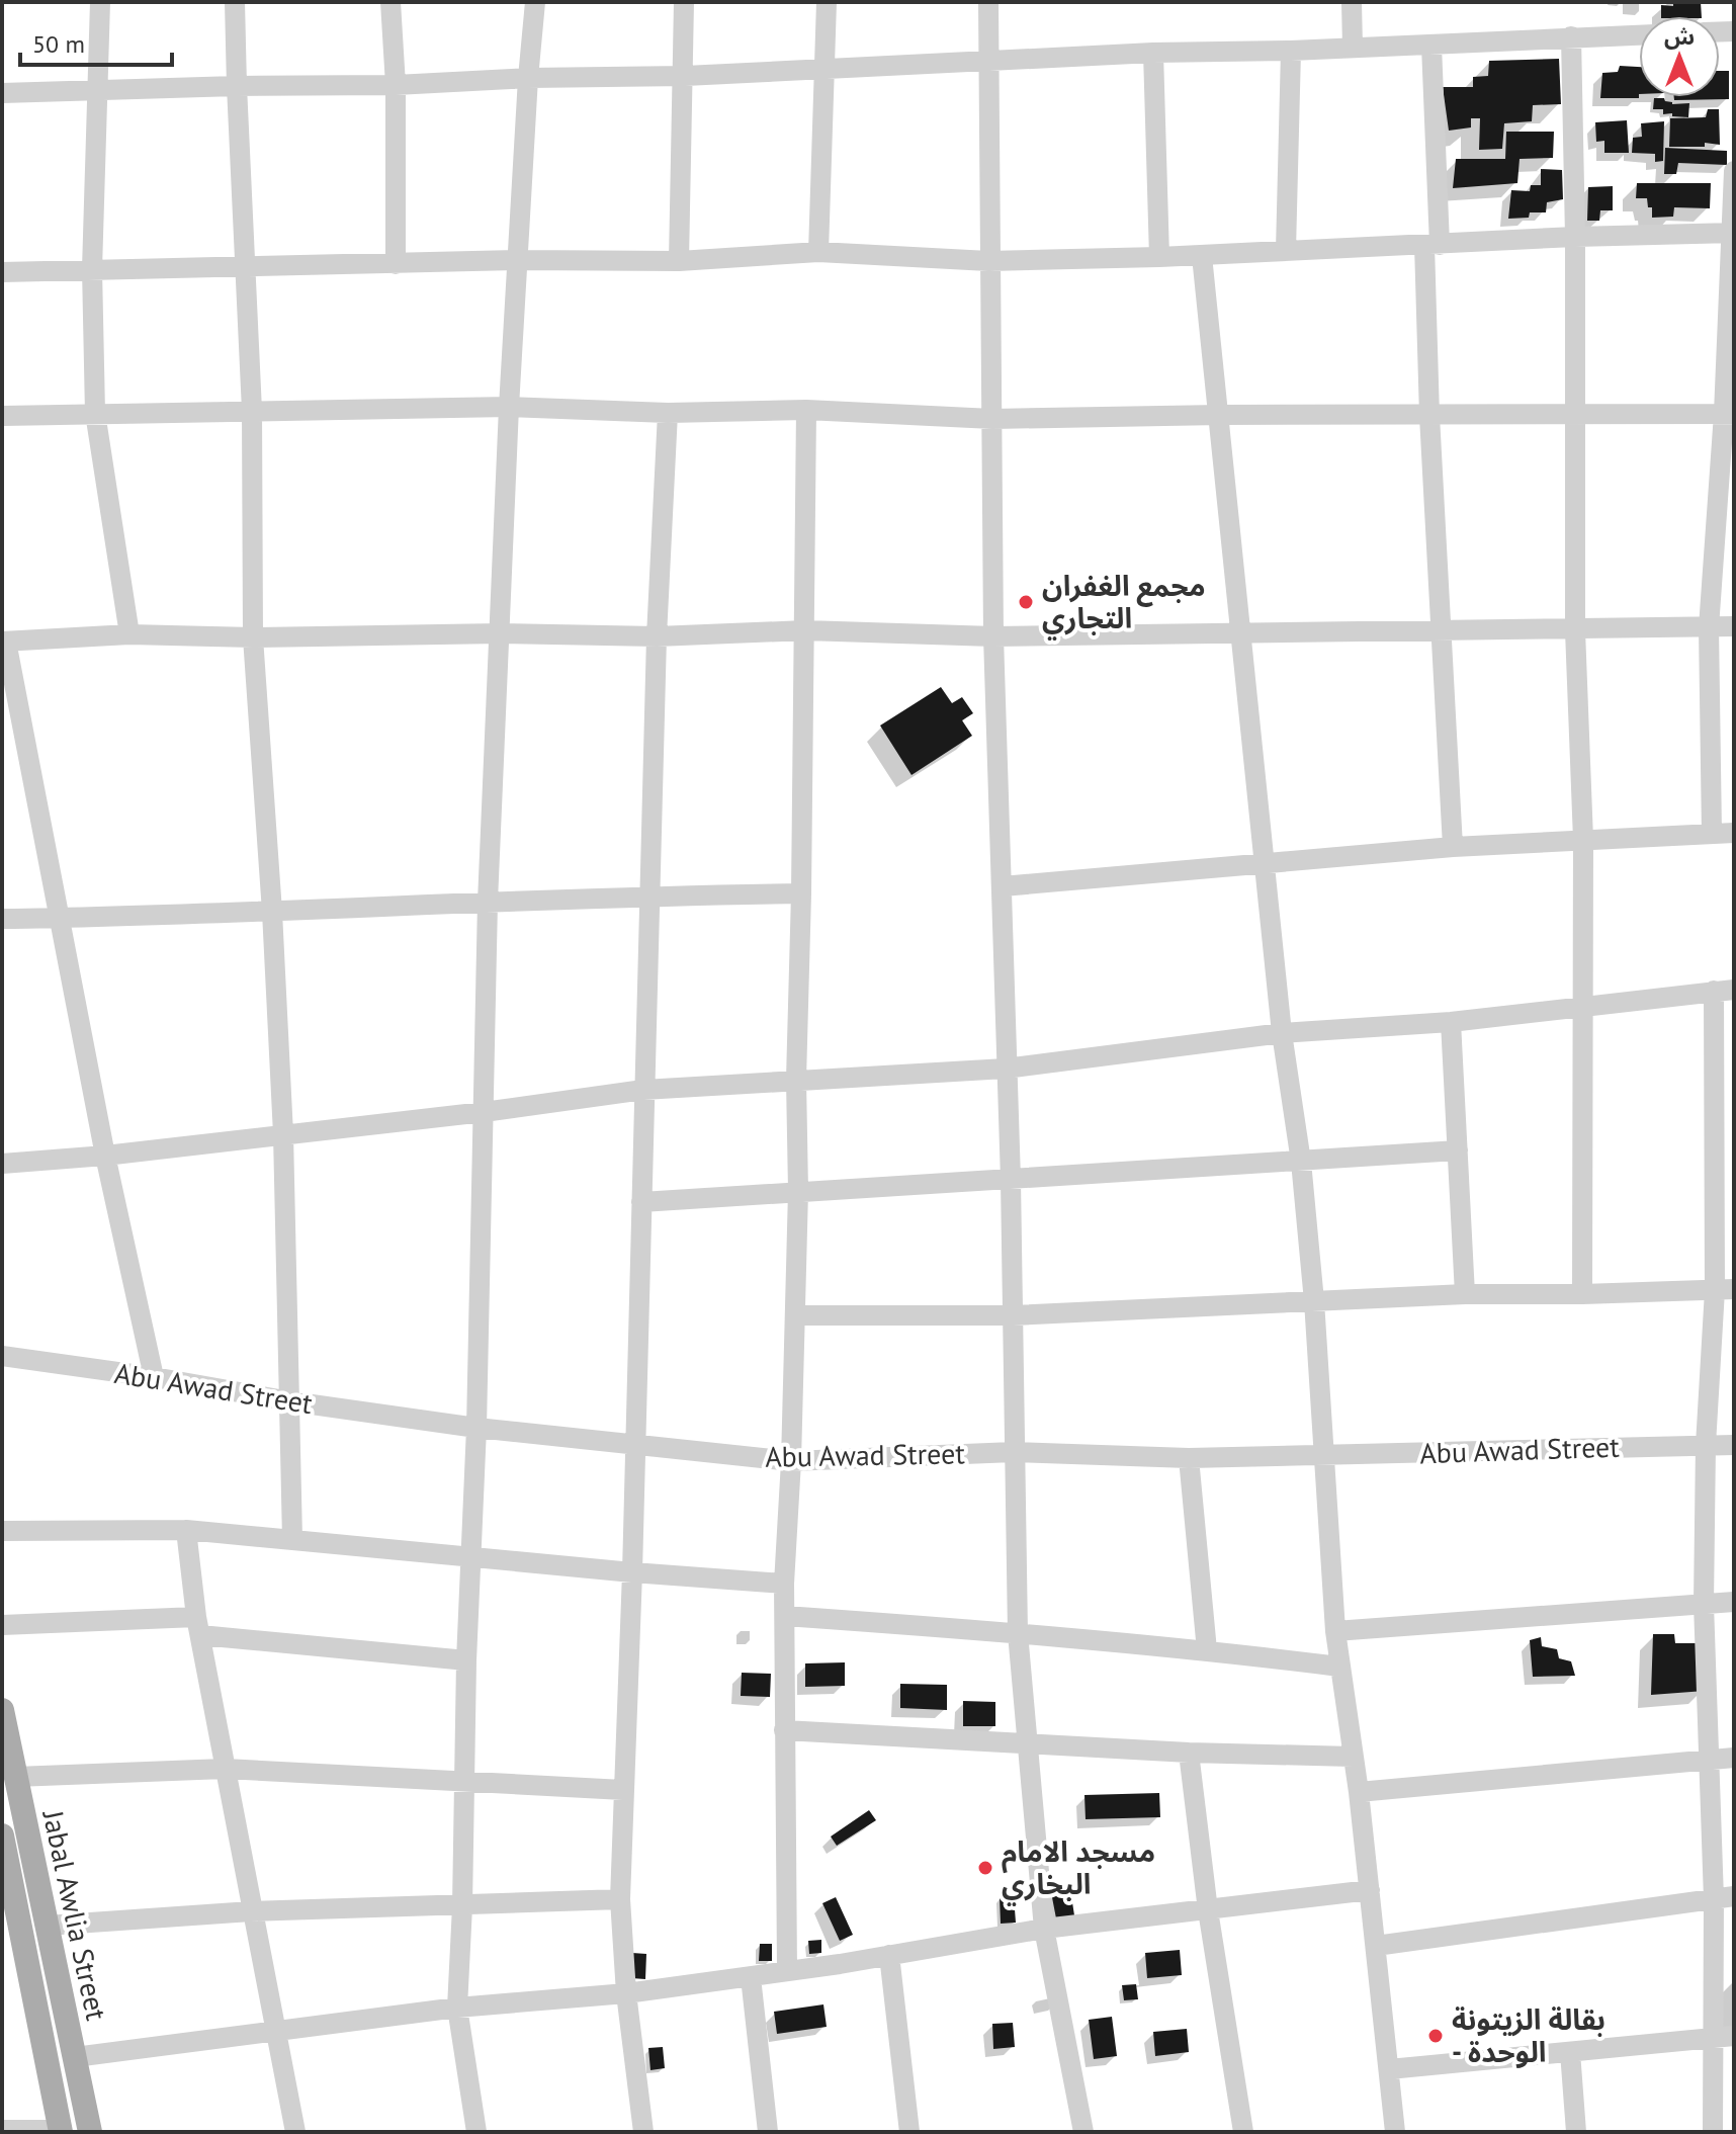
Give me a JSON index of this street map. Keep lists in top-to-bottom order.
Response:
{
  "streets": {
    "main road": ["Jabal Awlia Street"],
    "street": ["Abu Awad Street"]
  },
  "places": ["مجمع الغفران التجاري", "مسجد الامام البخاري", "بقالة الزيتونة - الوحدة"],
  "scale_bar": "50 m",
  "north": "top"
}
